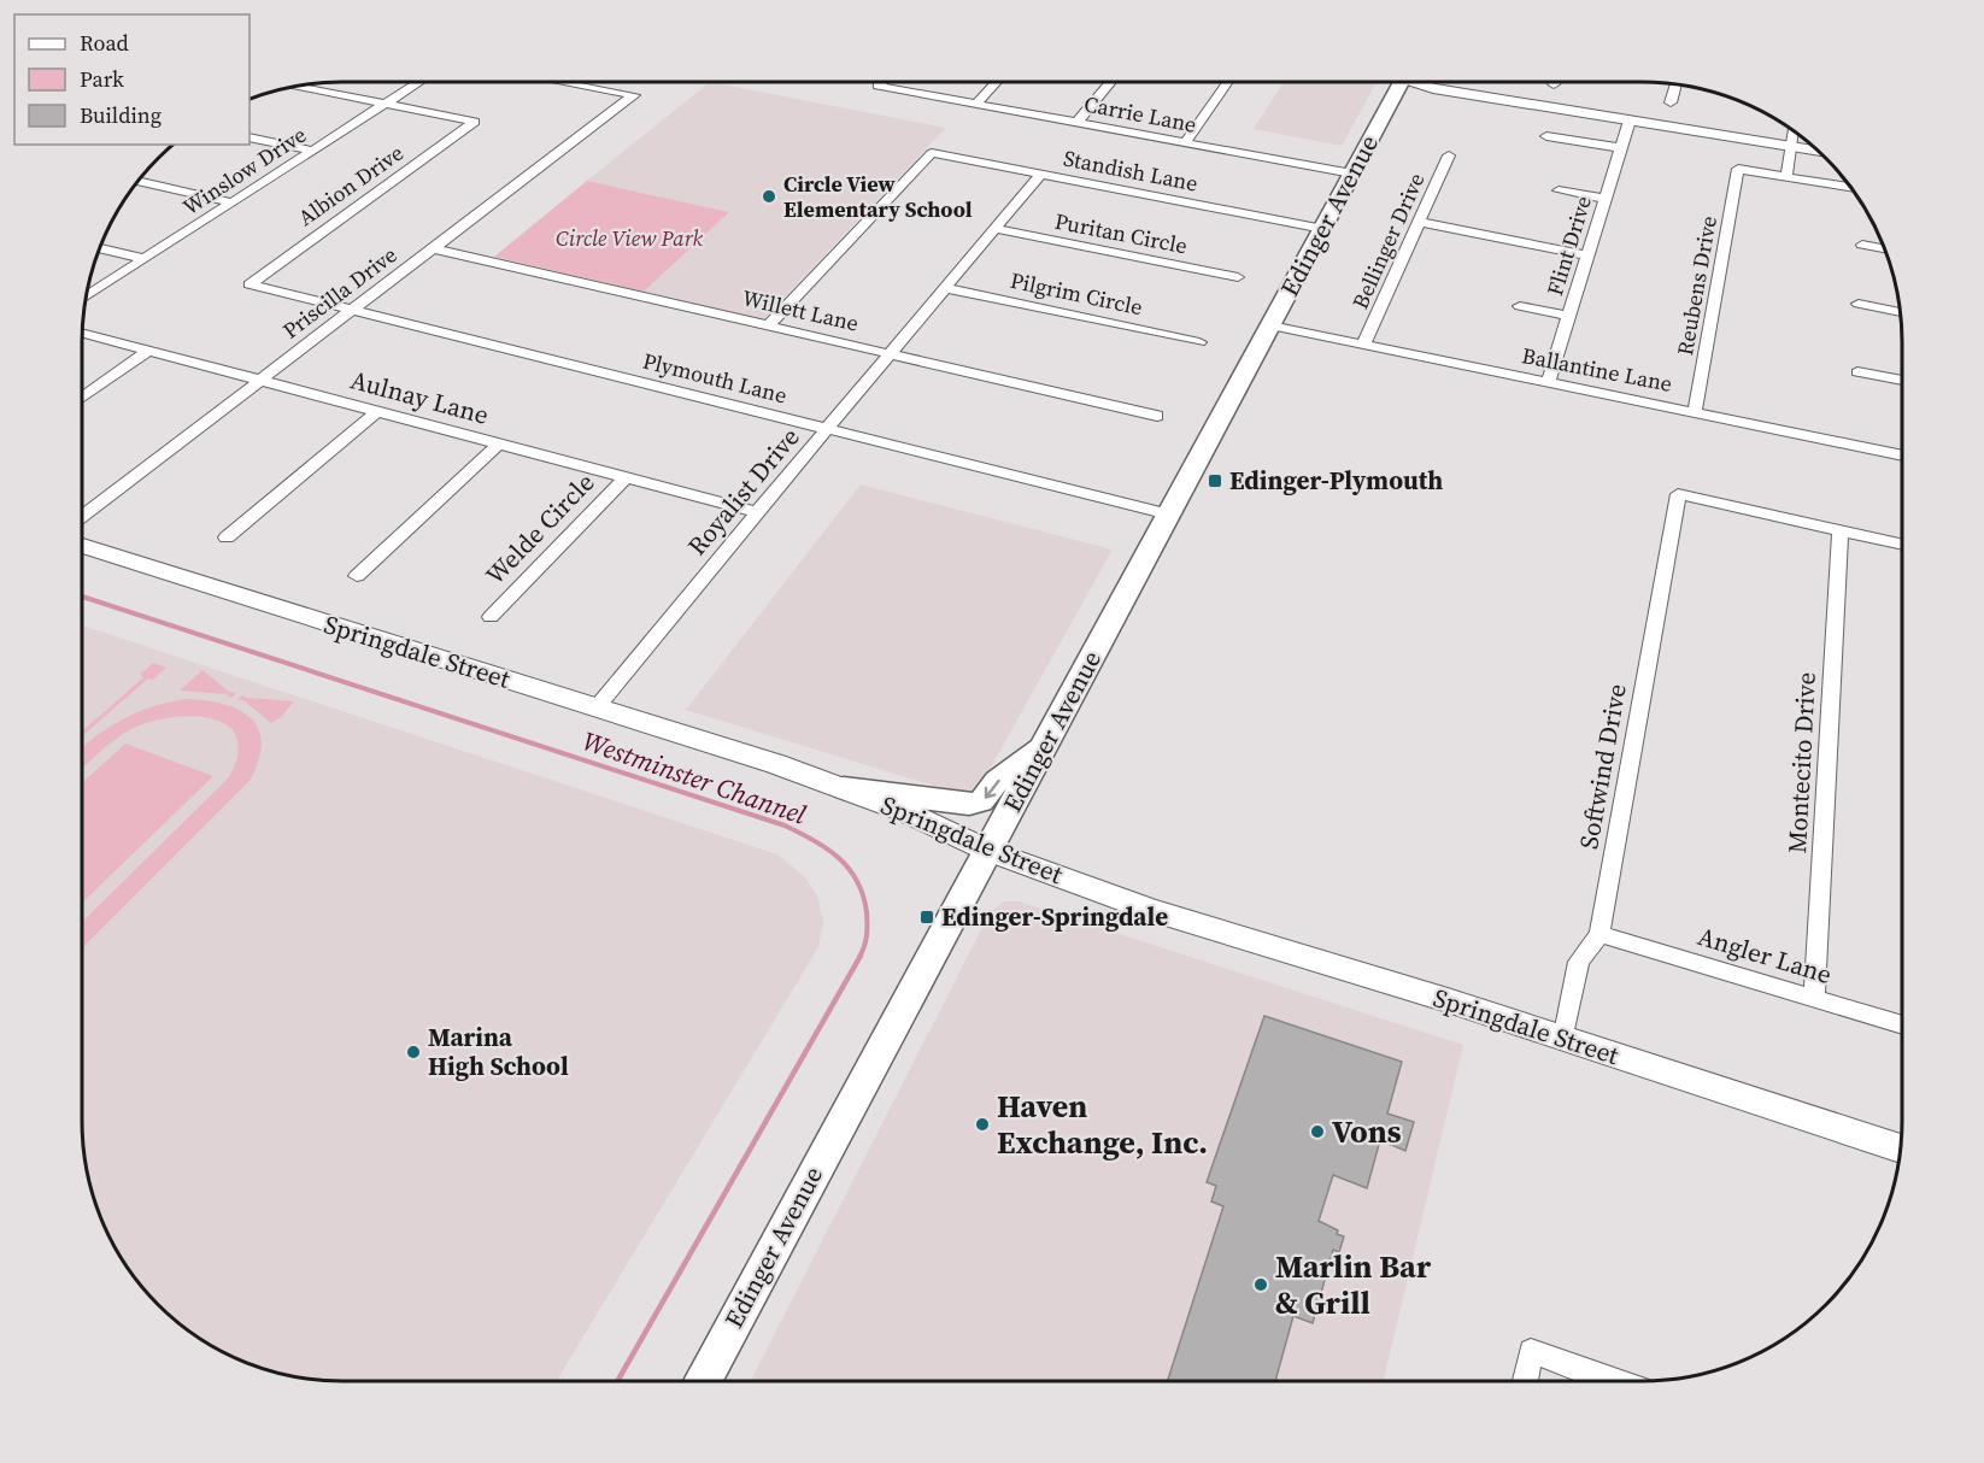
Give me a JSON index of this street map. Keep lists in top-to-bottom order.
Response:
{
  "streets": {
    "main road": ["Edinger Avenue", "Springdale Street"],
    "street": [
      "Carrie Lane",
      "Winslow Drive",
      "Standish Lane",
      "Albion Drive",
      "Puritan Circle",
      "Bellinger Drive",
      "Flint Drive",
      "Reubens Drive",
      "Priscilla Drive",
      "Pilgrim Circle",
      "Willett Lane",
      "Ballantine Lane",
      "Plymouth Lane",
      "Aulnay Lane",
      "Royalist Drive",
      "Welde Circle",
      "Montecito Drive",
      "Softwind Drive",
      "Angler Lane"
    ]
  },
  "crossings": [
    ["Carrie Lane", "Edinger Avenue"],
    ["Winslow Drive", "Albion Drive"],
    ["Standish Lane", "Edinger Avenue"],
    ["Standish Lane", "Willett Lane"],
    ["Standish Lane", "Royalist Drive"],
    ["Albion Drive", "Plymouth Lane"],
    ["Edinger Avenue", "Ballantine Lane"],
    ["Edinger Avenue", "Plymouth Lane"],
    ["Edinger Avenue", "Springdale Street"],
    ["Puritan Circle", "Royalist Drive"],
    ["Bellinger Drive", "Ballantine Lane"],
    ["Flint Drive", "Ballantine Lane"],
    ["Reubens Drive", "Ballantine Lane"],
    ["Priscilla Drive", "Willett Lane"],
    ["Priscilla Drive", "Plymouth Lane"],
    ["Priscilla Drive", "Aulnay Lane"],
    ["Pilgrim Circle", "Royalist Drive"],
    ["Willett Lane", "Royalist Drive"],
    ["Plymouth Lane", "Royalist Drive"],
    ["Aulnay Lane", "Royalist Drive"],
    ["Aulnay Lane", "Welde Circle"],
    ["Royalist Drive", "Springdale Street"],
    ["Springdale Street", "Softwind Drive"],
    ["Montecito Drive", "Softwind Drive"],
    ["Montecito Drive", "Angler Lane"],
    ["Softwind Drive", "Angler Lane"]
  ],
  "water": ["Westminster Channel"],
  "parks": ["Circle View Park"],
  "places": {
    "other": [
      "Circle View Elementary School",
      "Marina High School",
      "Haven Exchange, Inc.",
      "Vons",
      "Marlin Bar & Grill"
    ],
    "transit": ["Edinger-Plymouth", "Edinger-Springdale"]
  },
  "legend": ["Road", "Park", "Building"]
}
